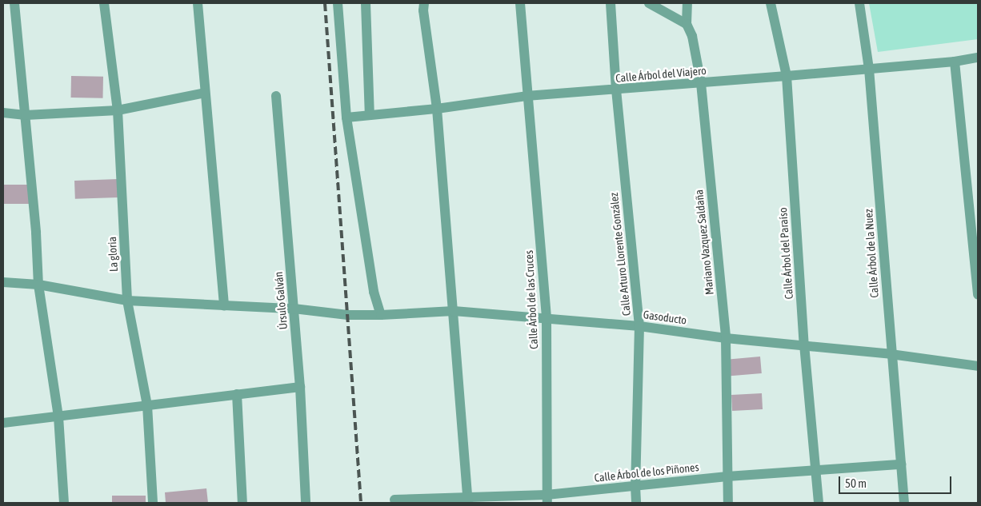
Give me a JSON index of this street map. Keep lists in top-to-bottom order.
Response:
{
  "streets": {
    "street": [
      "Calle Árbol del Viajero",
      "Mariano Vazquez Saldaña",
      "Calle Árbol del Paraíso",
      "Calle Árbol de la Nuez",
      "La gloria",
      "Calle Arturo Llorente González",
      "Calle Árbol de las Cruces",
      "Úrsulo Galván",
      "Gasoducto",
      "Calle Árbol de los Piñones"
    ]
  },
  "crossings": [
    ["Calle Árbol del Viajero", "Mariano Vazquez Saldaña"],
    ["Calle Árbol del Viajero", "Calle Árbol del Paraíso"],
    ["Calle Árbol del Viajero", "Calle Árbol de la Nuez"],
    ["Calle Árbol del Viajero", "Calle Arturo Llorente González"],
    ["Calle Árbol del Viajero", "Calle Árbol de las Cruces"],
    ["Mariano Vazquez Saldaña", "Gasoducto"],
    ["Mariano Vazquez Saldaña", "Calle Árbol de los Piñones"],
    ["Calle Árbol del Paraíso", "Gasoducto"],
    ["Calle Árbol del Paraíso", "Calle Árbol de los Piñones"],
    ["Calle Árbol de la Nuez", "Gasoducto"],
    ["Calle Árbol de la Nuez", "Calle Árbol de los Piñones"],
    ["La gloria", "Gasoducto"],
    ["Calle Arturo Llorente González", "Gasoducto"],
    ["Calle Arturo Llorente González", "Calle Árbol de los Piñones"],
    ["Calle Árbol de las Cruces", "Gasoducto"],
    ["Calle Árbol de las Cruces", "Calle Árbol de los Piñones"],
    ["Úrsulo Galván", "Gasoducto"]
  ],
  "scale_bar": "50 m"
}
